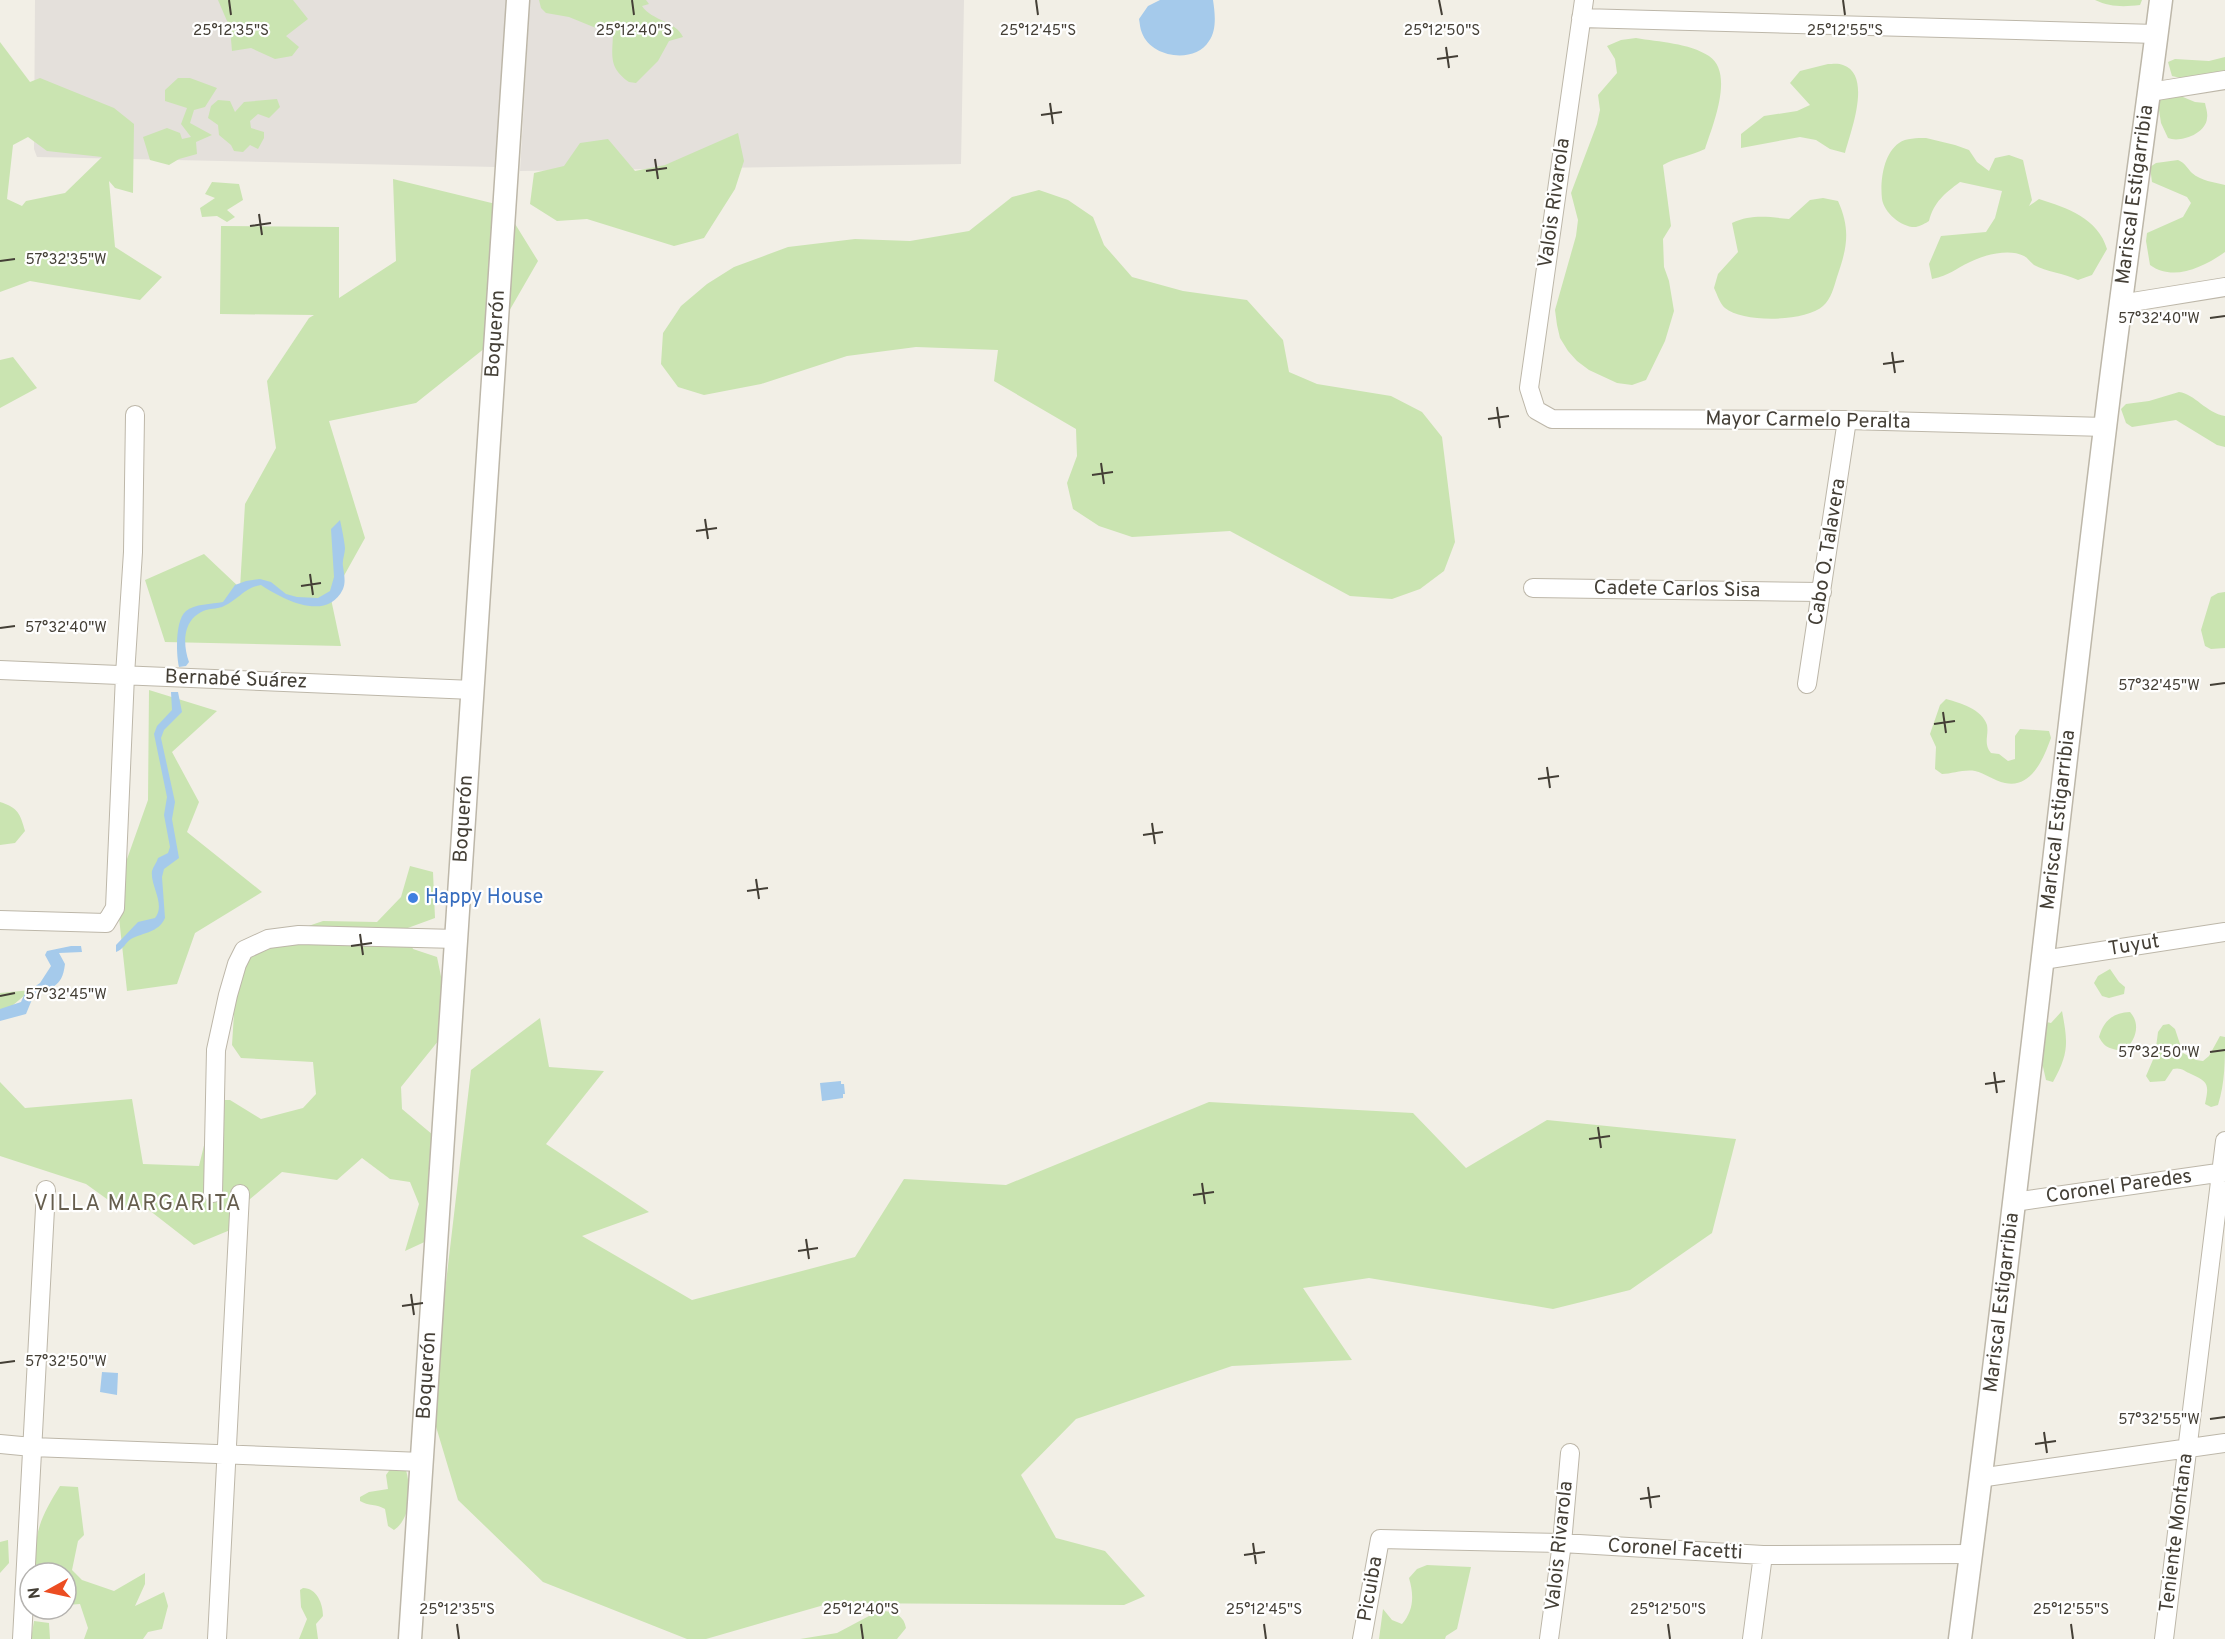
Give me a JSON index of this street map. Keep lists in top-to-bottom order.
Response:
{
  "streets": {
    "street": [
      "Mariscal Estigarribia",
      "Valois Rivarola",
      "Boquerón",
      "Mayor Carmelo Peralta",
      "Cabo O. Talavera",
      "Cadete Carlos Sisa",
      "Bernabé Suárez",
      "Tuyut",
      "Coronel Paredes",
      "Teniente Montana",
      "Coronel Facetti",
      "Picuiba"
    ]
  },
  "crossings": [
    ["Mariscal Estigarribia", "Mayor Carmelo Peralta"],
    ["Mariscal Estigarribia", "Tuyut"],
    ["Mariscal Estigarribia", "Coronel Paredes"],
    ["Mariscal Estigarribia", "Coronel Facetti"],
    ["Valois Rivarola", "Mayor Carmelo Peralta"],
    ["Valois Rivarola", "Coronel Facetti"],
    ["Boquerón", "Bernabé Suárez"],
    ["Mayor Carmelo Peralta", "Cabo O. Talavera"],
    ["Cabo O. Talavera", "Cadete Carlos Sisa"],
    ["Coronel Paredes", "Teniente Montana"],
    ["Coronel Facetti", "Picuiba"]
  ],
  "districts": ["VILLA MARGARITA"],
  "places": ["Happy House"],
  "north": "left",
  "coordinates": [
    "25°12'35\"S",
    "25°12'40\"S",
    "25°12'45\"S",
    "25°12'50\"S",
    "25°12'55\"S",
    "57°32'35\"W",
    "57°32'40\"W",
    "57°32'45\"W",
    "57°32'50\"W",
    "57°32'55\"W"
  ]
}
